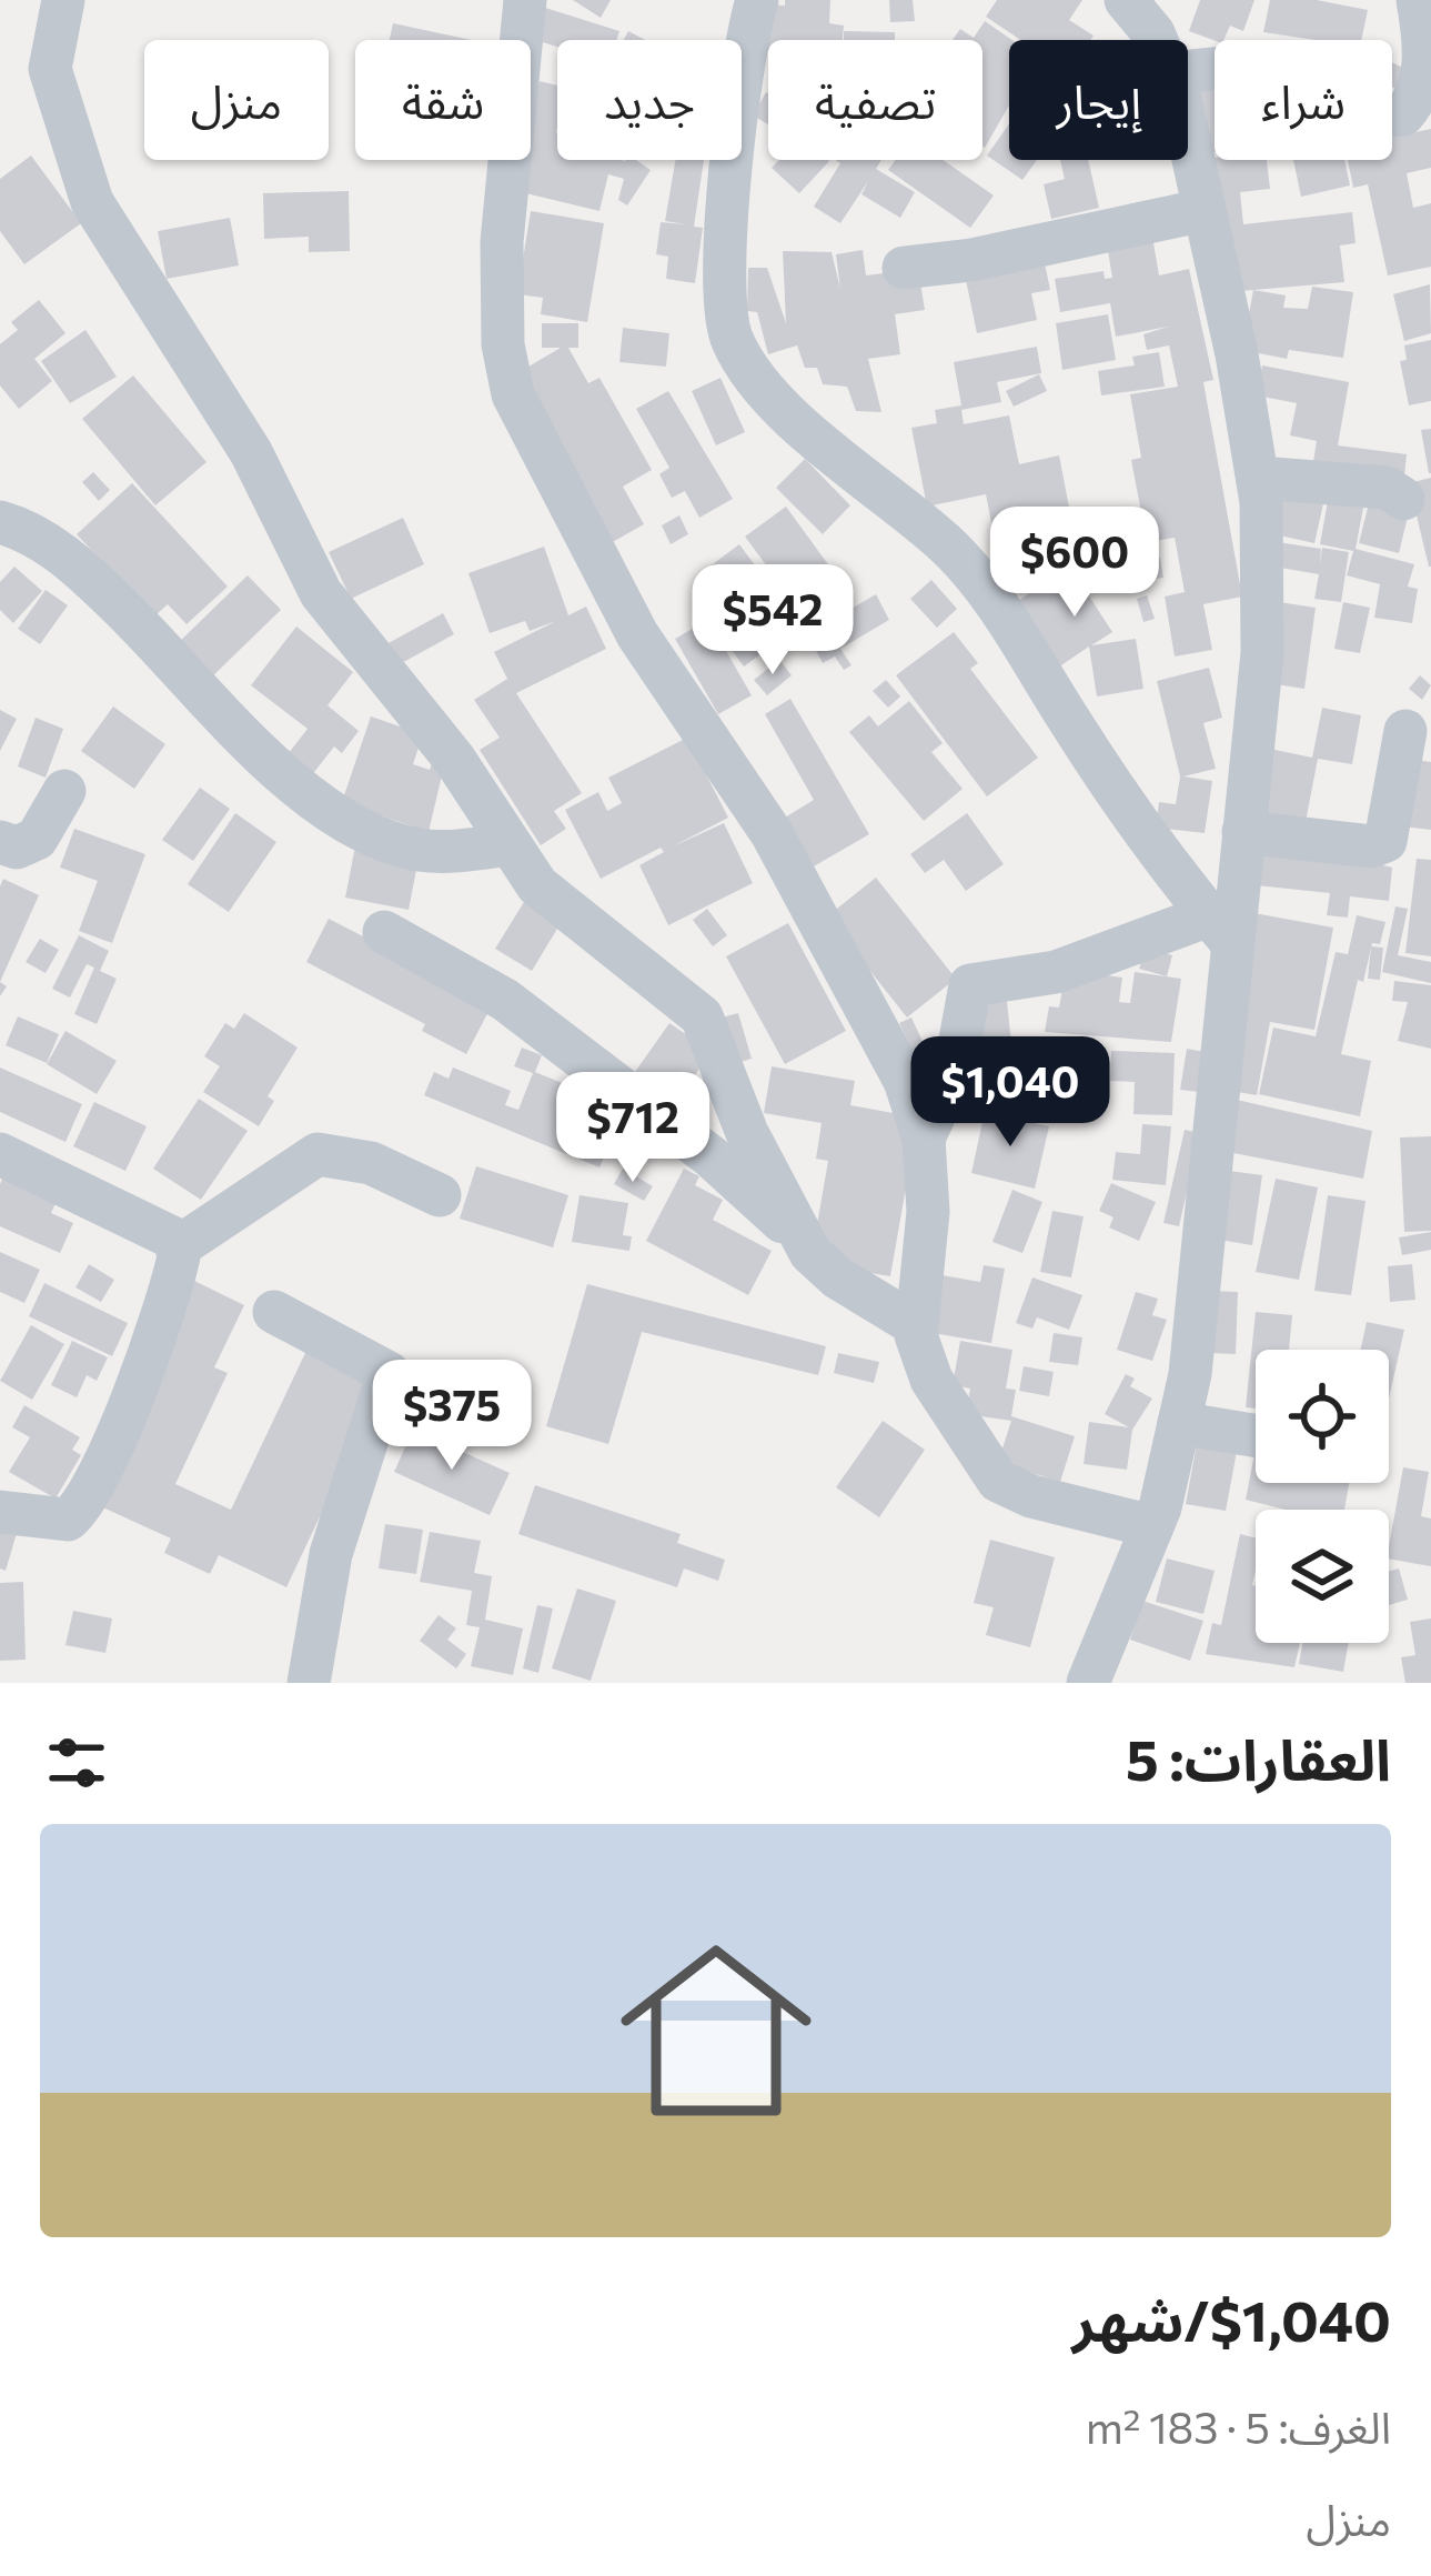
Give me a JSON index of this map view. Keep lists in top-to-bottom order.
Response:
{
  "page": {
    "chip": [
      "شراء",
      "إيجار",
      "تصفية",
      "جديد",
      "شقة",
      "منزل"
    ],
    "price": [
      "$600",
      "$542",
      "$1,040",
      "$712",
      "$375"
    ],
    "heading": "العقارات: 5",
    "list": [
      {
        "name": "$1,040/شهر",
        "note": "الغرف: 5 · 183 m² · منزل"
      }
    ]
  }
}
